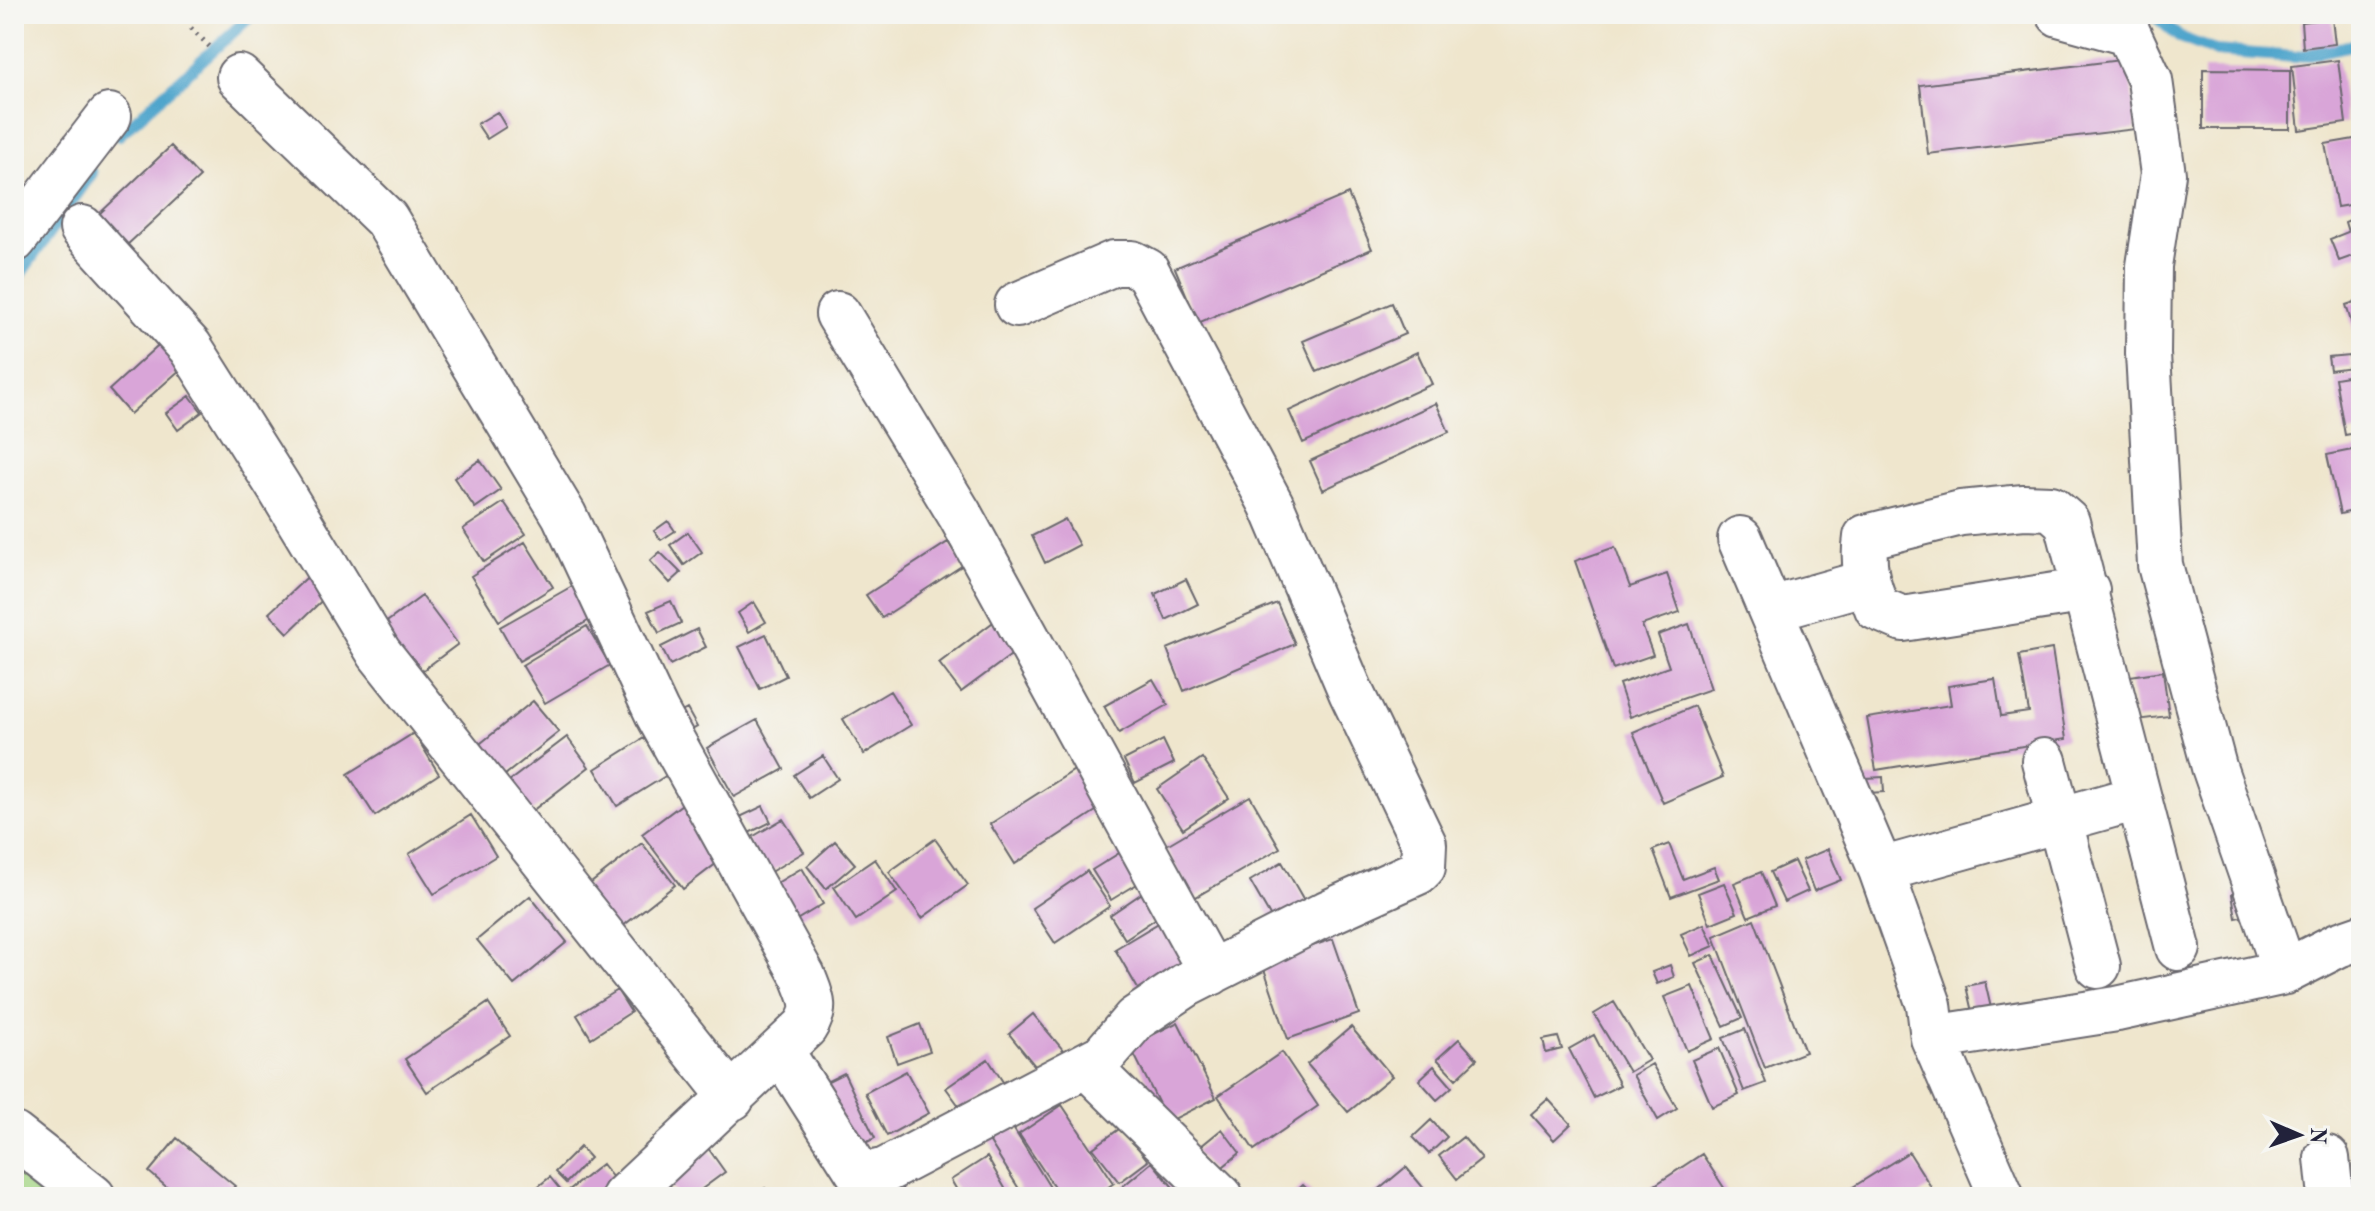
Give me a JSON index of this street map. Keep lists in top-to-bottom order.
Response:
{
  "north": "right"
}
